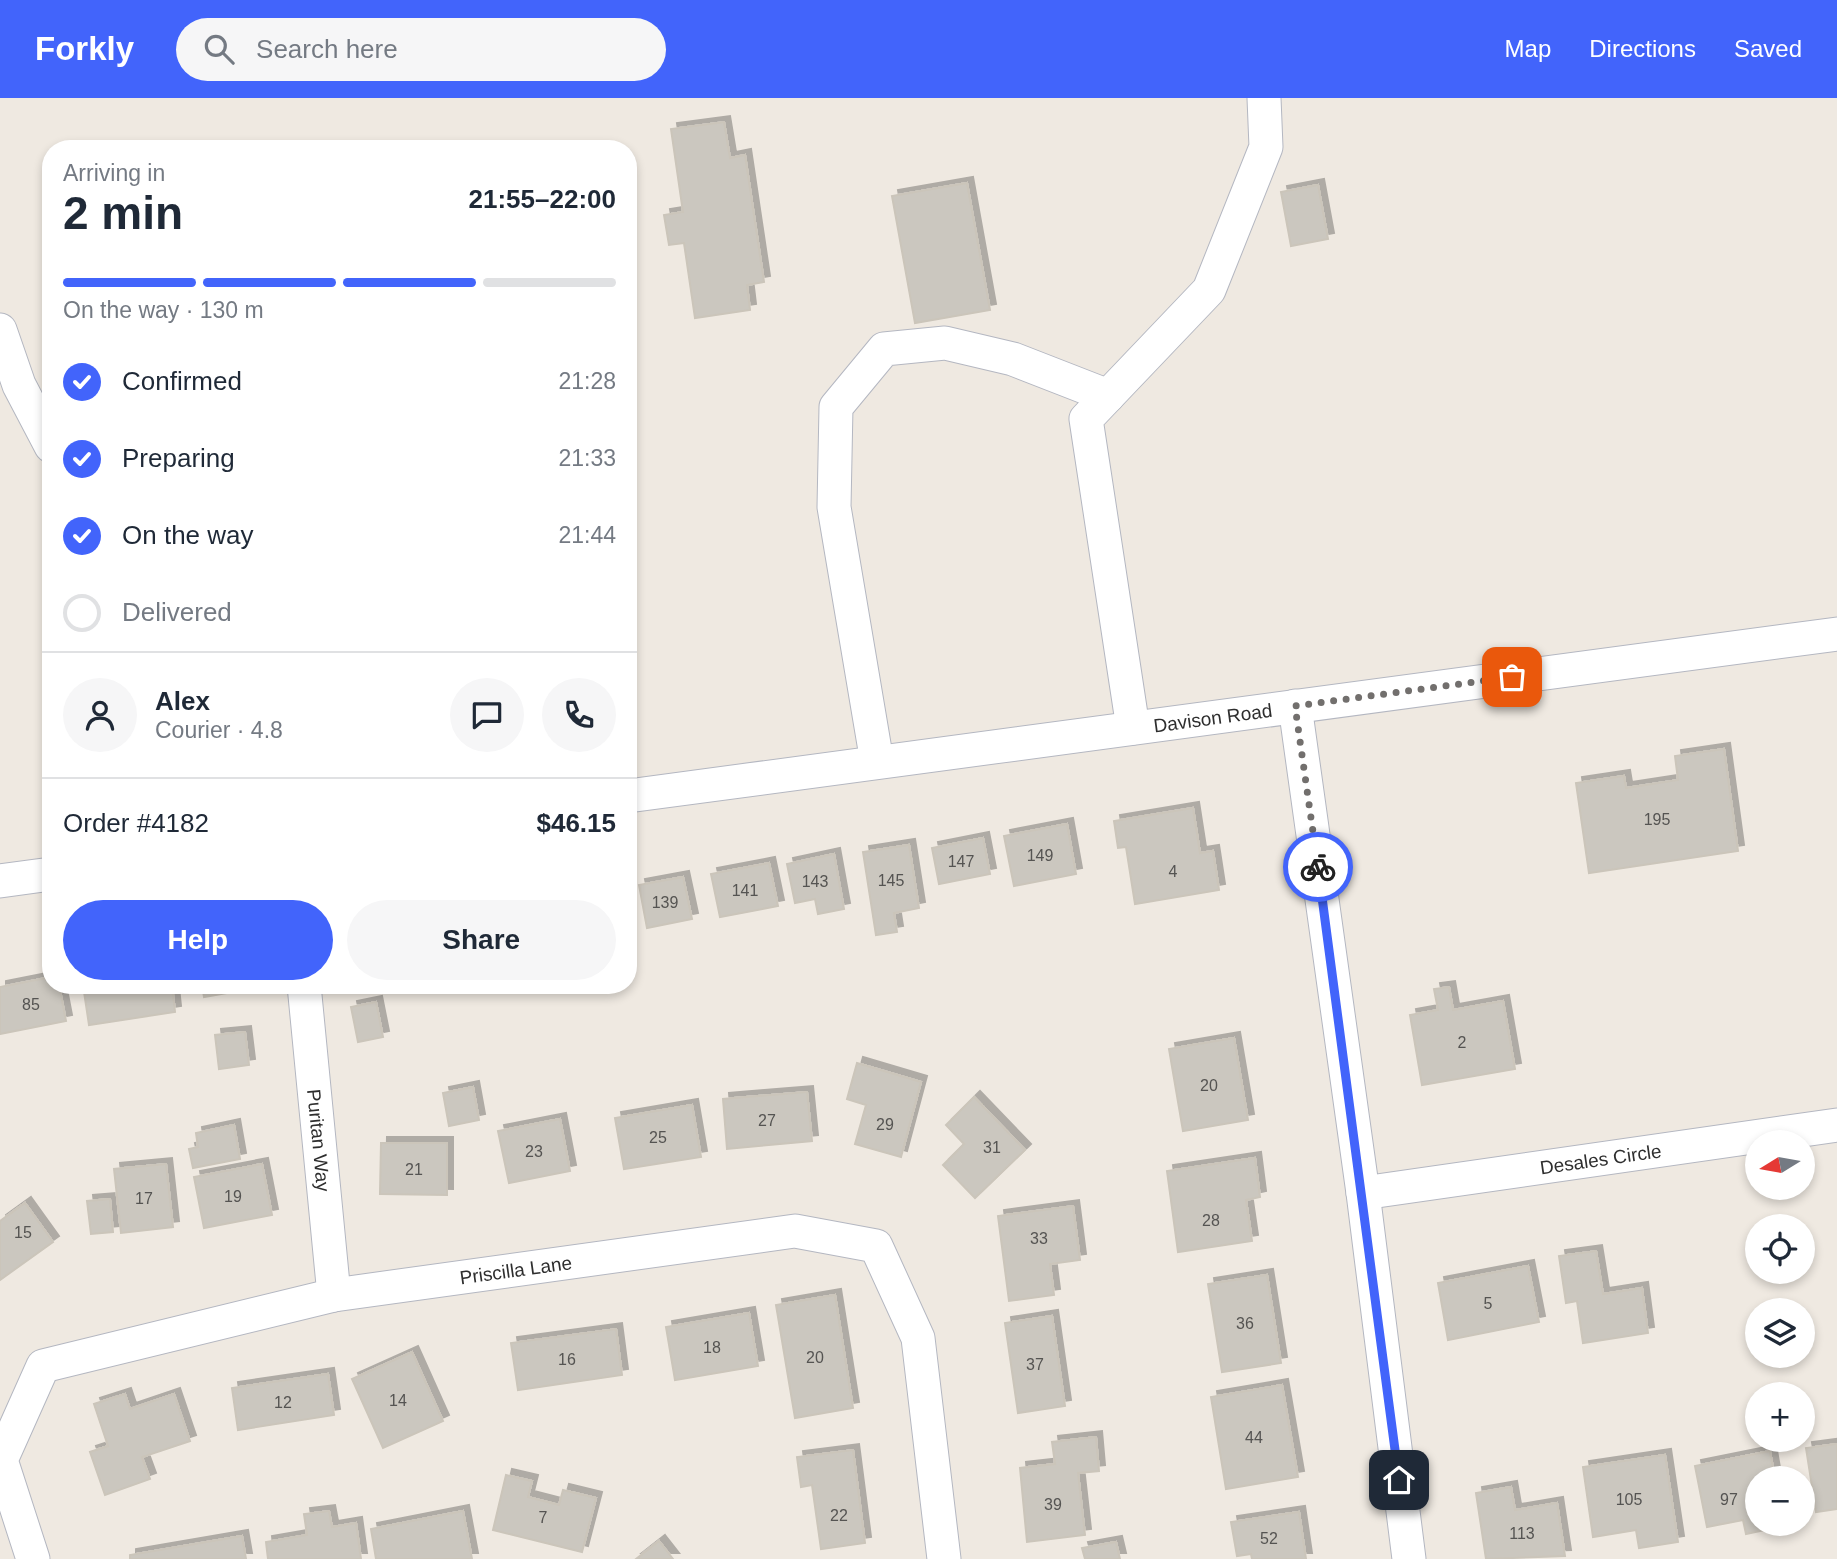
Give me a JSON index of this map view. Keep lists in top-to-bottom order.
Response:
{
  "streets": {
    "street": [
      "Davison Road",
      "Puritan Way",
      "Desales Circle",
      "Priscilla Lane"
    ]
  },
  "crossings": [
    ["Puritan Way", "Priscilla Lane"]
  ],
  "house_numbers": [
    "195",
    "149",
    "147",
    "4",
    "145",
    "143",
    "141",
    "139",
    "85",
    "2",
    "20",
    "27",
    "29",
    "25",
    "31",
    "23",
    "21",
    "19",
    "17",
    "28",
    "15",
    "33",
    "5",
    "36",
    "18",
    "20",
    "16",
    "37",
    "14",
    "12",
    "44",
    "105",
    "97",
    "39",
    "22",
    "7",
    "113",
    "52"
  ],
  "north": "left",
  "page": {
    "header": "Forkly",
    "search": "Search here",
    "nav": ["Map", "Directions", "Saved"],
    "heading": ["2 min", "Arriving in", "21:55–22:00"],
    "panel": [
      "Alex",
      "Courier · 4.8",
      "Order #4182",
      "$46.15"
    ],
    "bar": "On the way · 130 m",
    "list": [
      ["Confirmed", "21:28"],
      ["Preparing", "21:33"],
      ["On the way", "21:44"],
      "Delivered"
    ],
    "buttons": ["Help", "Share"],
    "map_buttons": ["+", "−"]
  }
}
